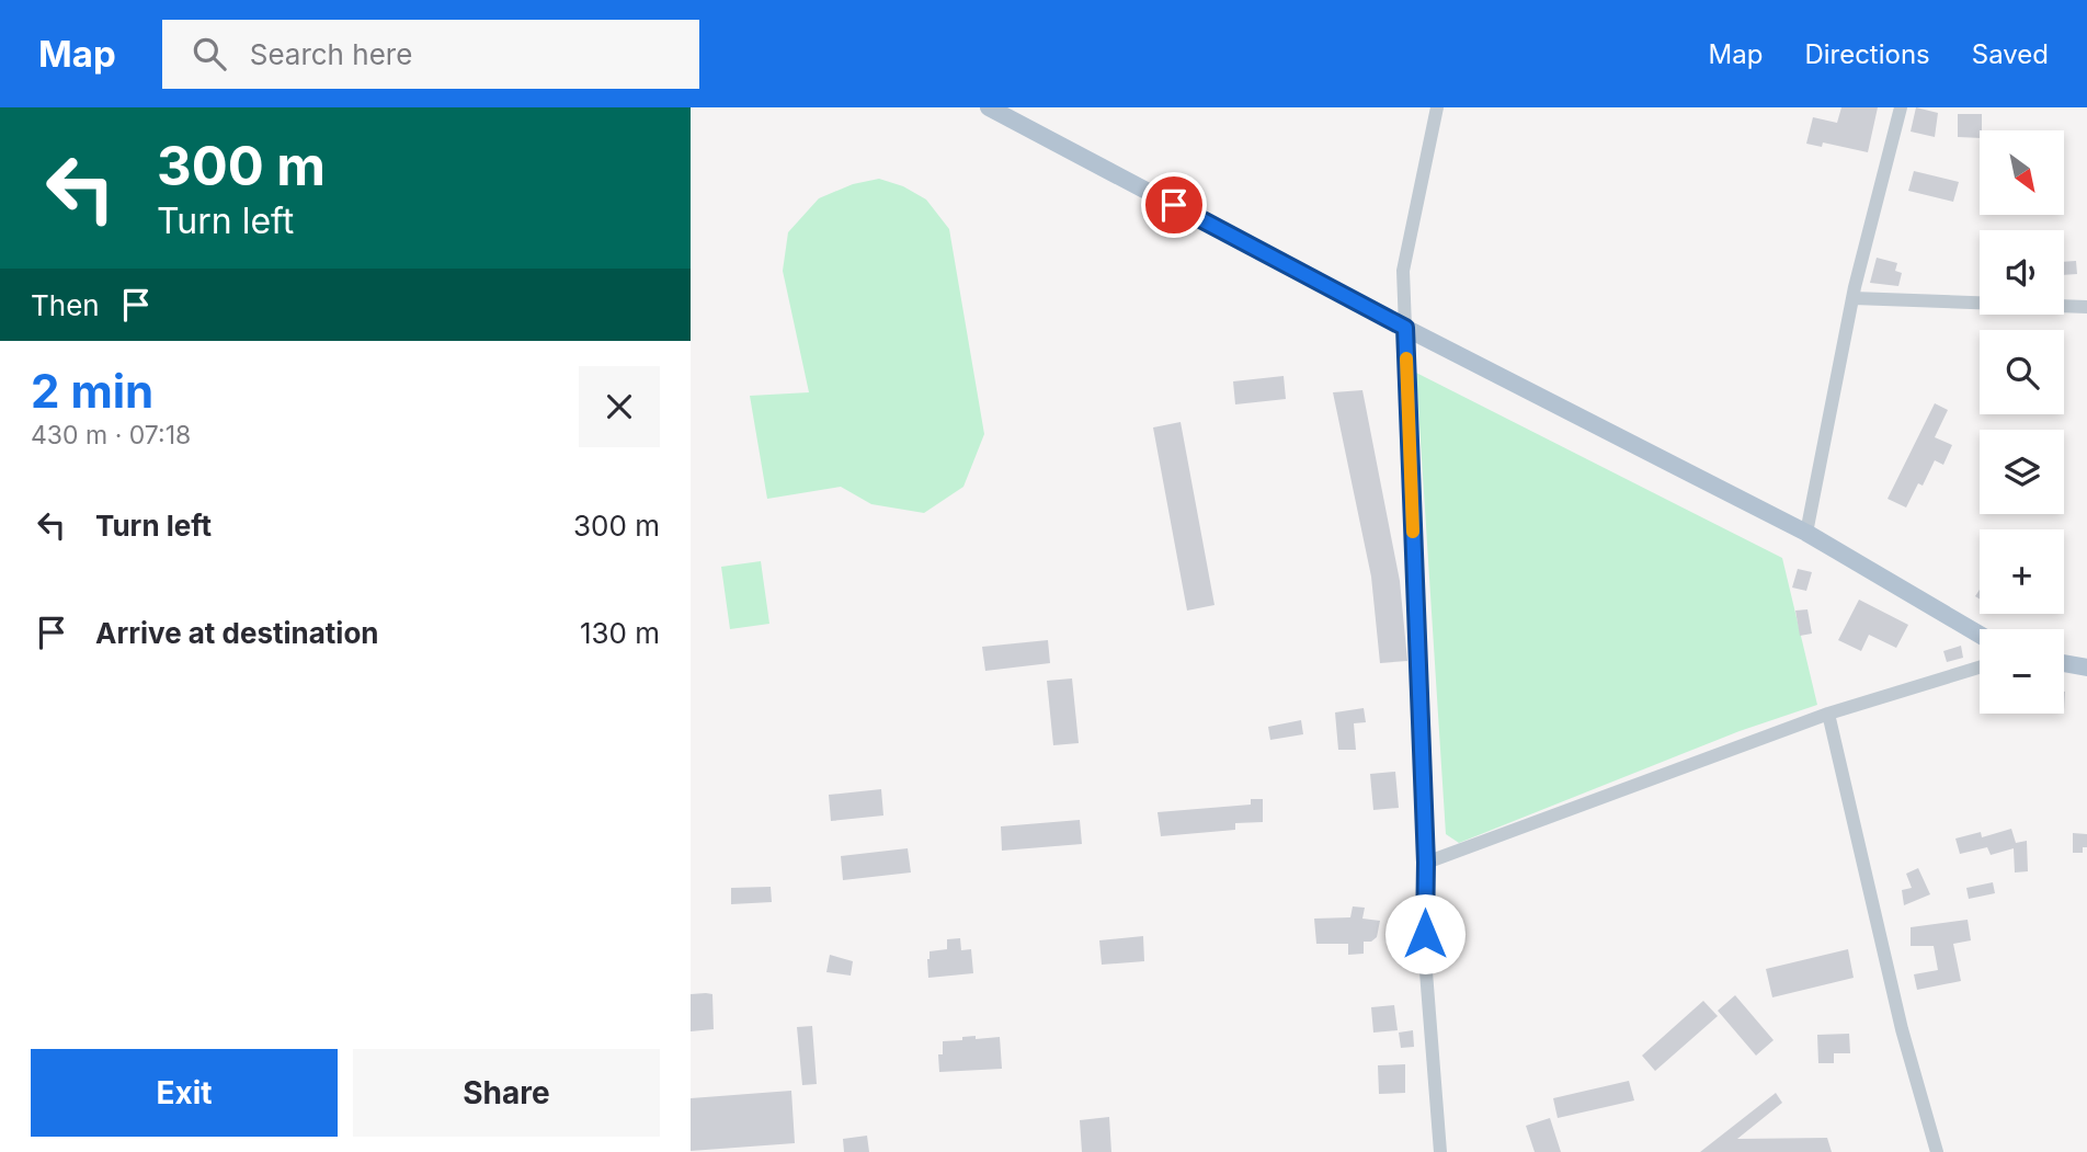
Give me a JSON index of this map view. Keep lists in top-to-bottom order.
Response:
{
  "north": "bottom right",
  "page": {
    "header": "Map",
    "search": "Search here",
    "nav": ["Map", "Directions", "Saved"],
    "turn": ["300 m", "Turn left"],
    "map_buttons": ["+", "−"],
    "then": "Then",
    "heading": ["2 min", "430 m · 07:18"],
    "list": [
      {
        "name": "Turn left",
        "value": "300 m"
      },
      {
        "name": "Arrive at destination",
        "value": "130 m"
      }
    ],
    "buttons": ["Exit", "Share"]
  }
}
